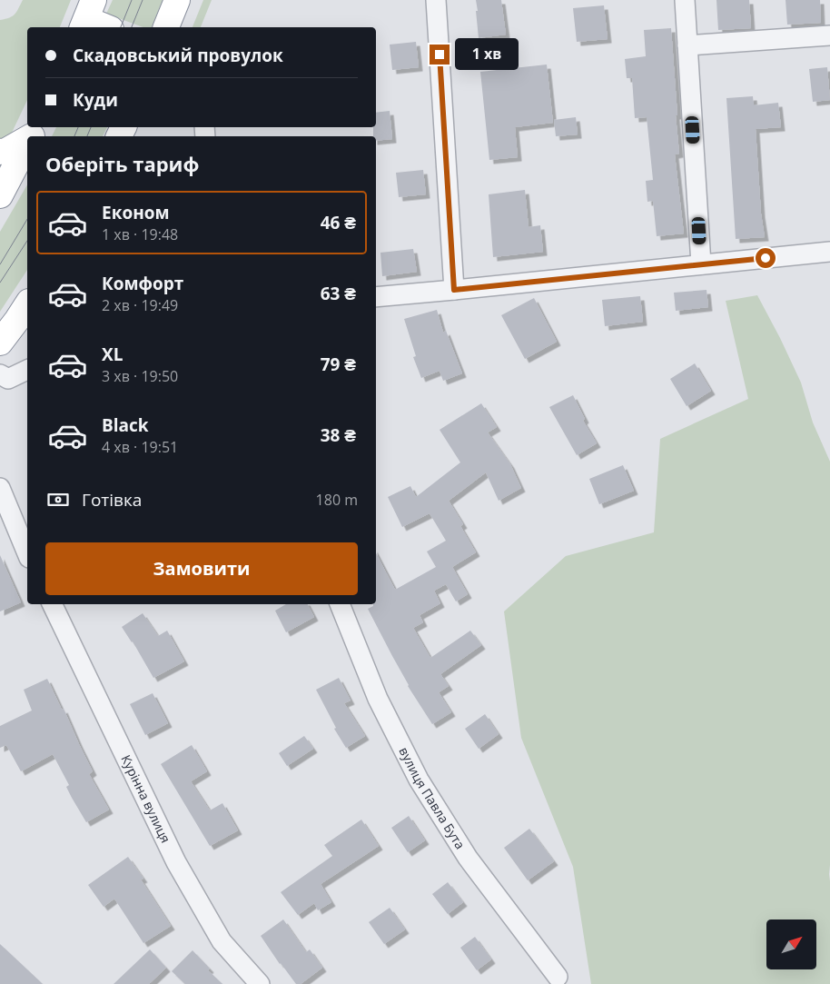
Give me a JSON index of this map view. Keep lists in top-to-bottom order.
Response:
{
  "streets": {
    "street": ["вулиця Павла Бута", "Курінна вулиця"]
  },
  "north": "top right",
  "page": {
    "banner": ["Скадовський провулок", "Куди"],
    "bubble": "1 хв",
    "heading": "Оберіть тариф",
    "list": [
      {
        "name": "Економ",
        "note": "1 хв · 19:48",
        "value": "46 ₴"
      },
      {
        "name": "Комфорт",
        "note": "2 хв · 19:49",
        "value": "63 ₴"
      },
      {
        "name": "XL",
        "note": "3 хв · 19:50",
        "value": "79 ₴"
      },
      {
        "name": "Black",
        "note": "4 хв · 19:51",
        "value": "38 ₴"
      }
    ],
    "pay": ["Готівка", "180 m"],
    "buttons": "Замовити"
  }
}
